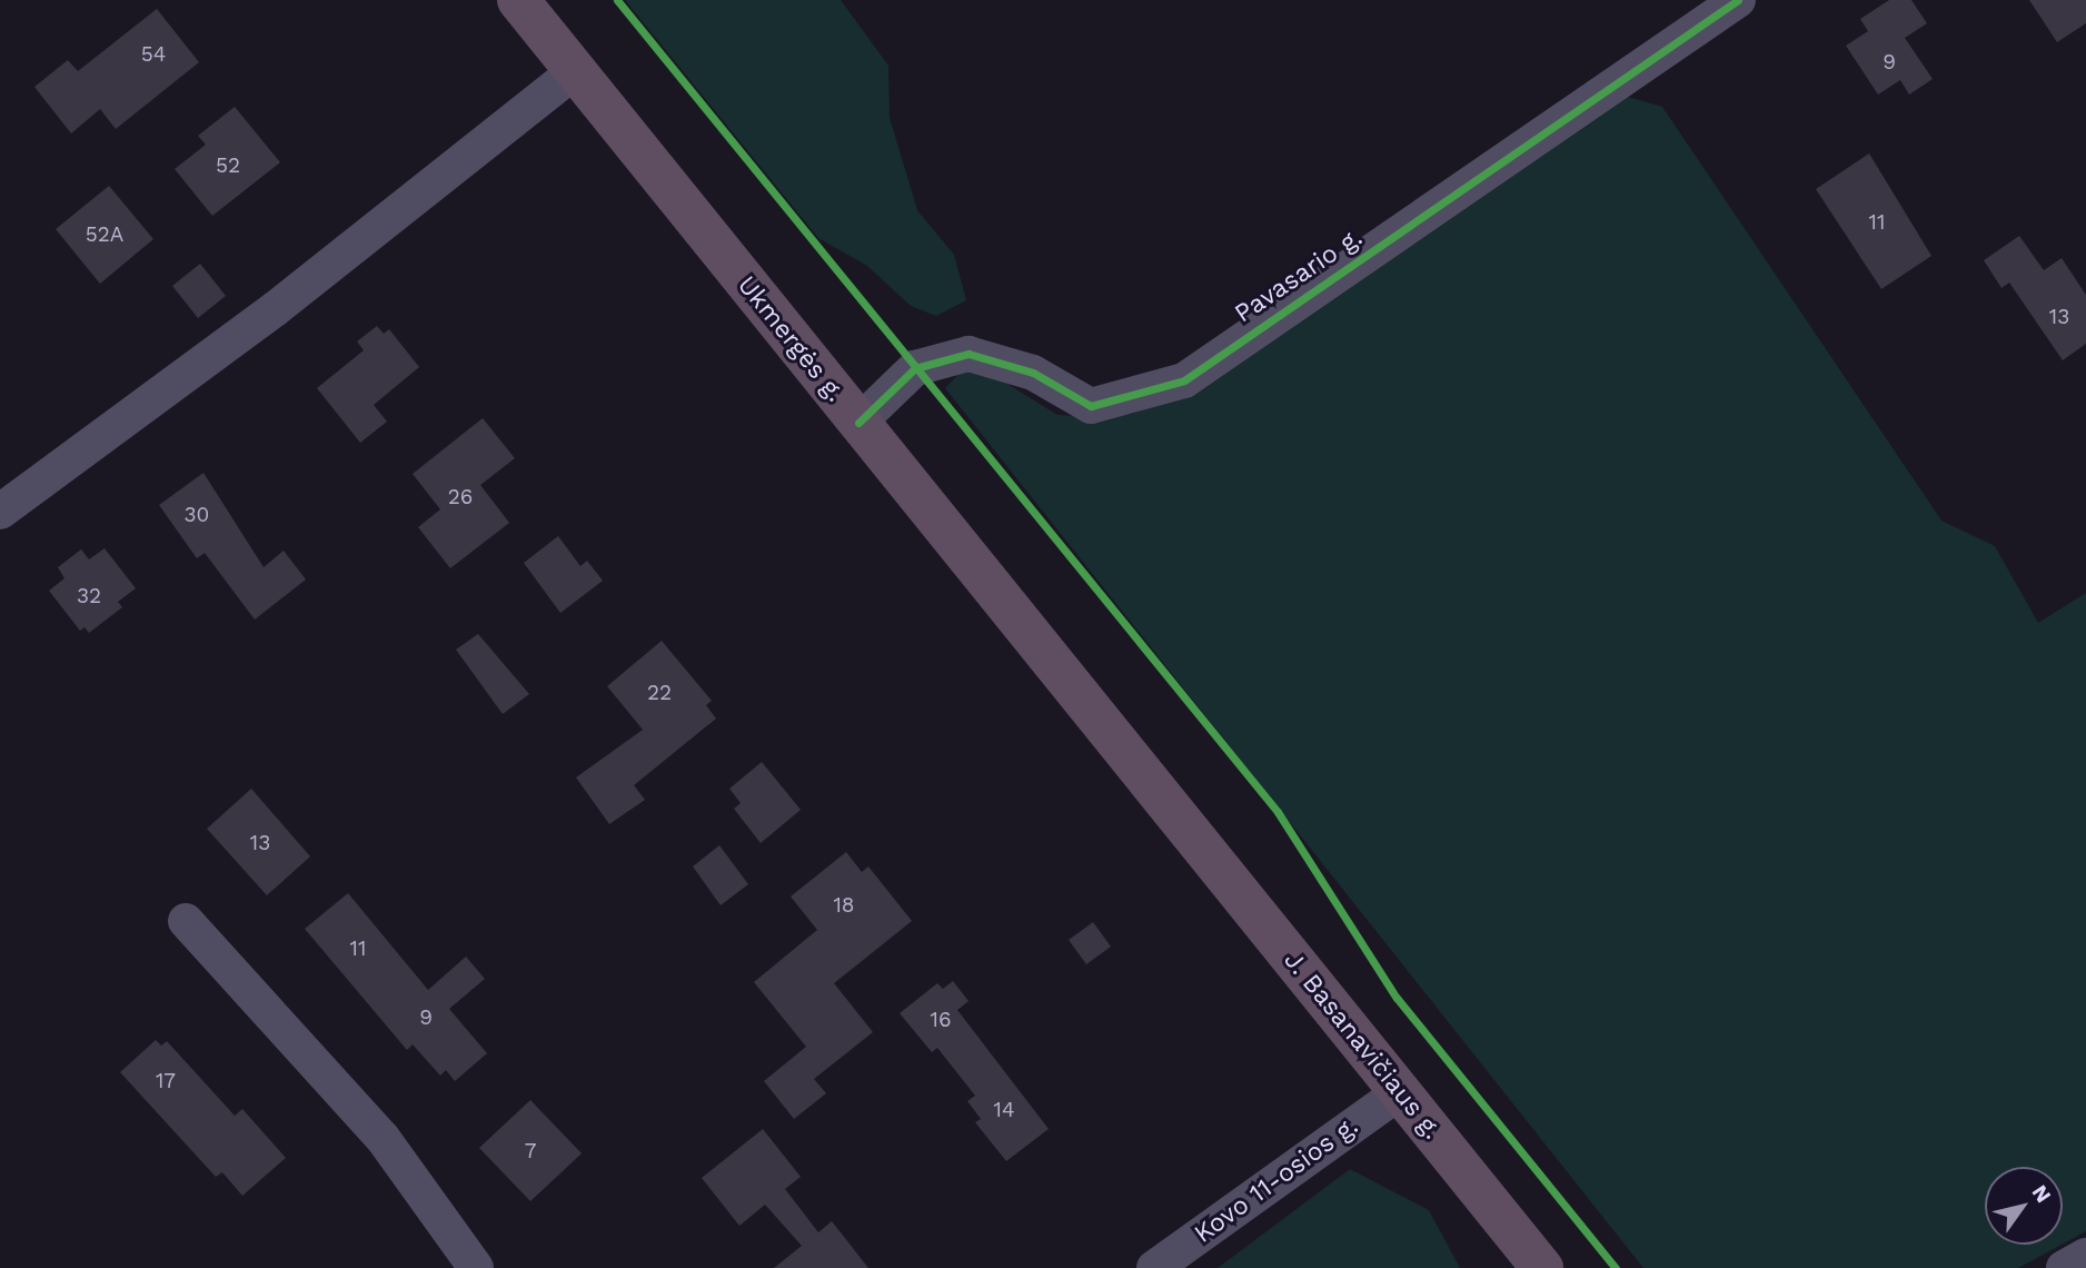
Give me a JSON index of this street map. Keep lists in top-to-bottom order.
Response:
{
  "streets": {
    "highway": ["Ukmergės g.", "J. Basanavičiaus g."],
    "street": ["Pavasario g.", "Kovo 11-osios g."]
  },
  "crossings": [
    ["Pavasario g.", "Ukmergės g."],
    ["Ukmergės g.", "J. Basanavičiaus g."],
    ["J. Basanavičiaus g.", "Kovo 11-osios g."]
  ],
  "house_numbers": [
    "54",
    "9",
    "52",
    "11",
    "52A",
    "13",
    "26",
    "30",
    "32",
    "22",
    "13",
    "18",
    "11",
    "9",
    "16",
    "17",
    "14",
    "7"
  ],
  "north": "top right"
}
